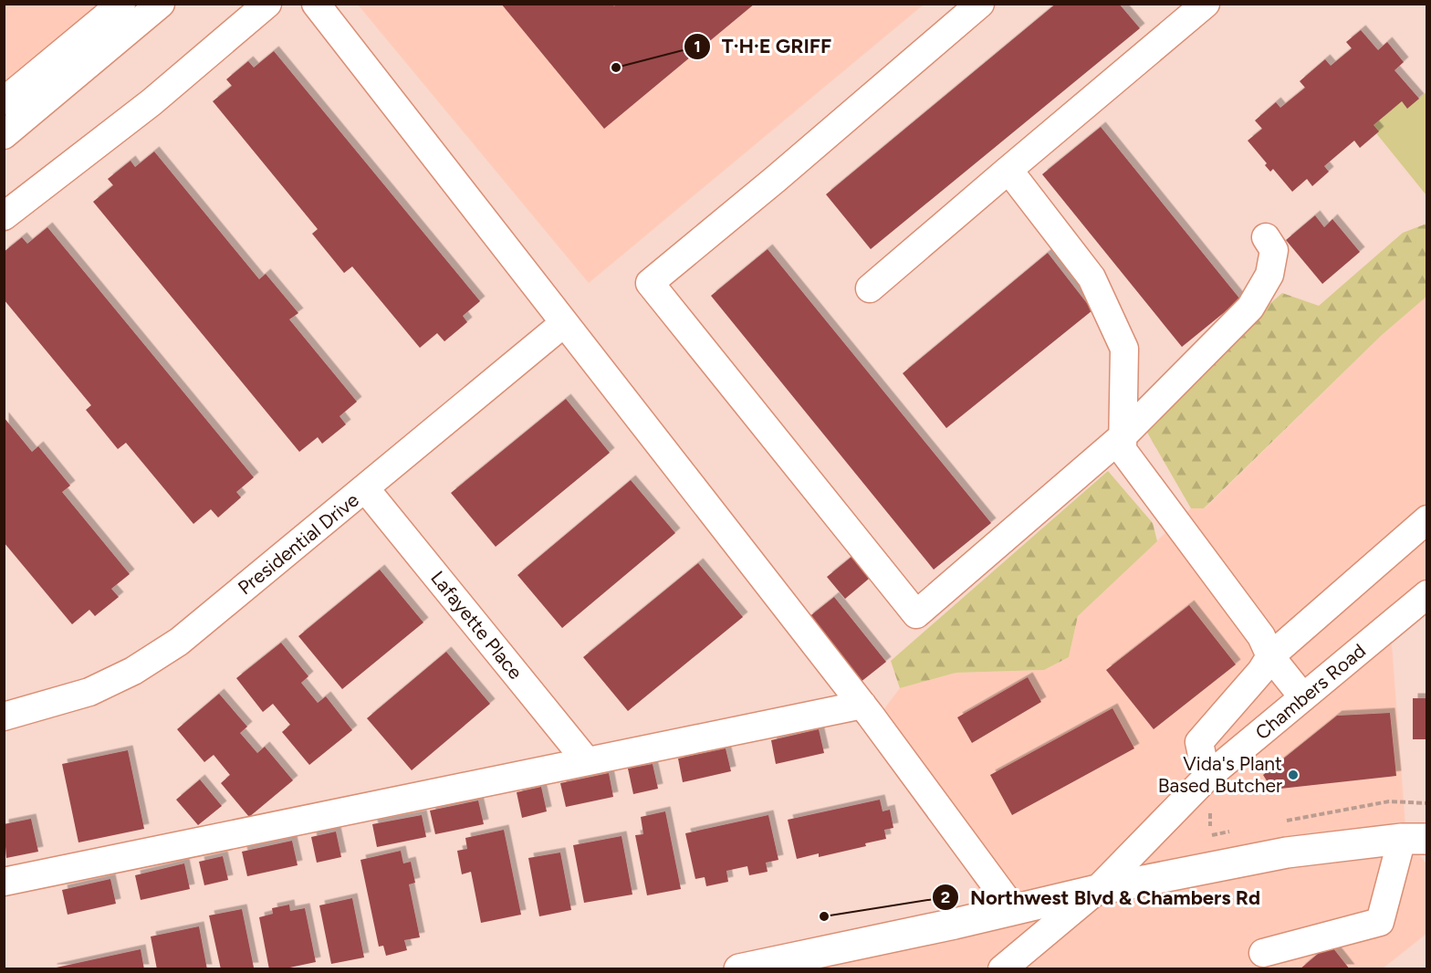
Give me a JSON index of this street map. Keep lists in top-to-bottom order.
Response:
{
  "streets": {
    "street": ["Presidential Drive", "Lafayette Place", "Chambers Road"]
  },
  "crossings": [
    ["Presidential Drive", "Lafayette Place"]
  ],
  "places": ["T·H·E GRIFF", "Vida's Plant Based Butcher", "Northwest Blvd & Chambers Rd"]
}
